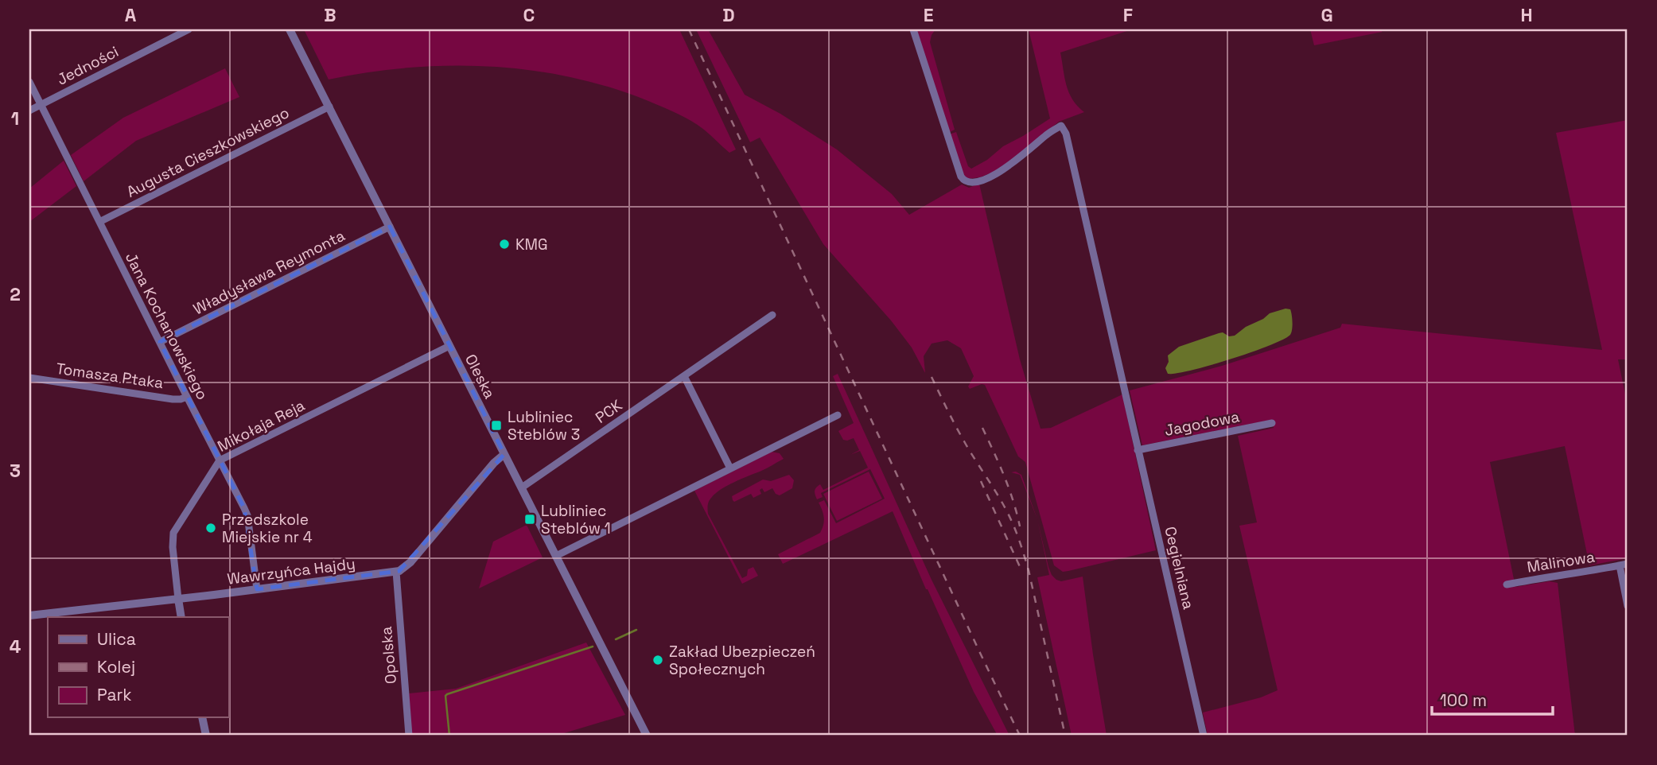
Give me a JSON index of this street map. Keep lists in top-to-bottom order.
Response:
{
  "streets": {
    "street": [
      "Jedności",
      "Augusta Cieszkowskiego",
      "Władysława Reymonta",
      "Jana Kochanowskiego",
      "Tomasza Ptaka",
      "Oleska",
      "PCK",
      "Jagodowa",
      "Mikołaja Reja",
      "Malinowa",
      "Cegielniana",
      "Wawrzyńca Hajdy",
      "Opolska"
    ]
  },
  "crossings": [
    ["Jedności", "Jana Kochanowskiego"],
    ["Augusta Cieszkowskiego", "Jana Kochanowskiego"],
    ["Augusta Cieszkowskiego", "Oleska"],
    ["Władysława Reymonta", "Jana Kochanowskiego"],
    ["Władysława Reymonta", "Oleska"],
    ["Jana Kochanowskiego", "Tomasza Ptaka"],
    ["Jana Kochanowskiego", "Mikołaja Reja"],
    ["Jana Kochanowskiego", "Wawrzyńca Hajdy"],
    ["Oleska", "PCK"],
    ["Oleska", "Mikołaja Reja"],
    ["Jagodowa", "Cegielniana"],
    ["Mikołaja Reja", "Wawrzyńca Hajdy"],
    ["Wawrzyńca Hajdy", "Opolska"]
  ],
  "places": {
    "other": ["KMG", "Przedszkole Miejskie nr 4", "Zakład Ubezpieczeń Społecznych"],
    "transit": ["Lubliniec Steblów 3", "Lubliniec Steblów 1"]
  },
  "legend": ["Ulica", "Kolej", "Park"],
  "scale_bar": "100 m",
  "grid": {
    "columns": [
      "A",
      "B",
      "C",
      "D",
      "E",
      "F",
      "G",
      "H"
    ],
    "rows": [
      "1",
      "2",
      "3",
      "4"
    ]
  }
}
